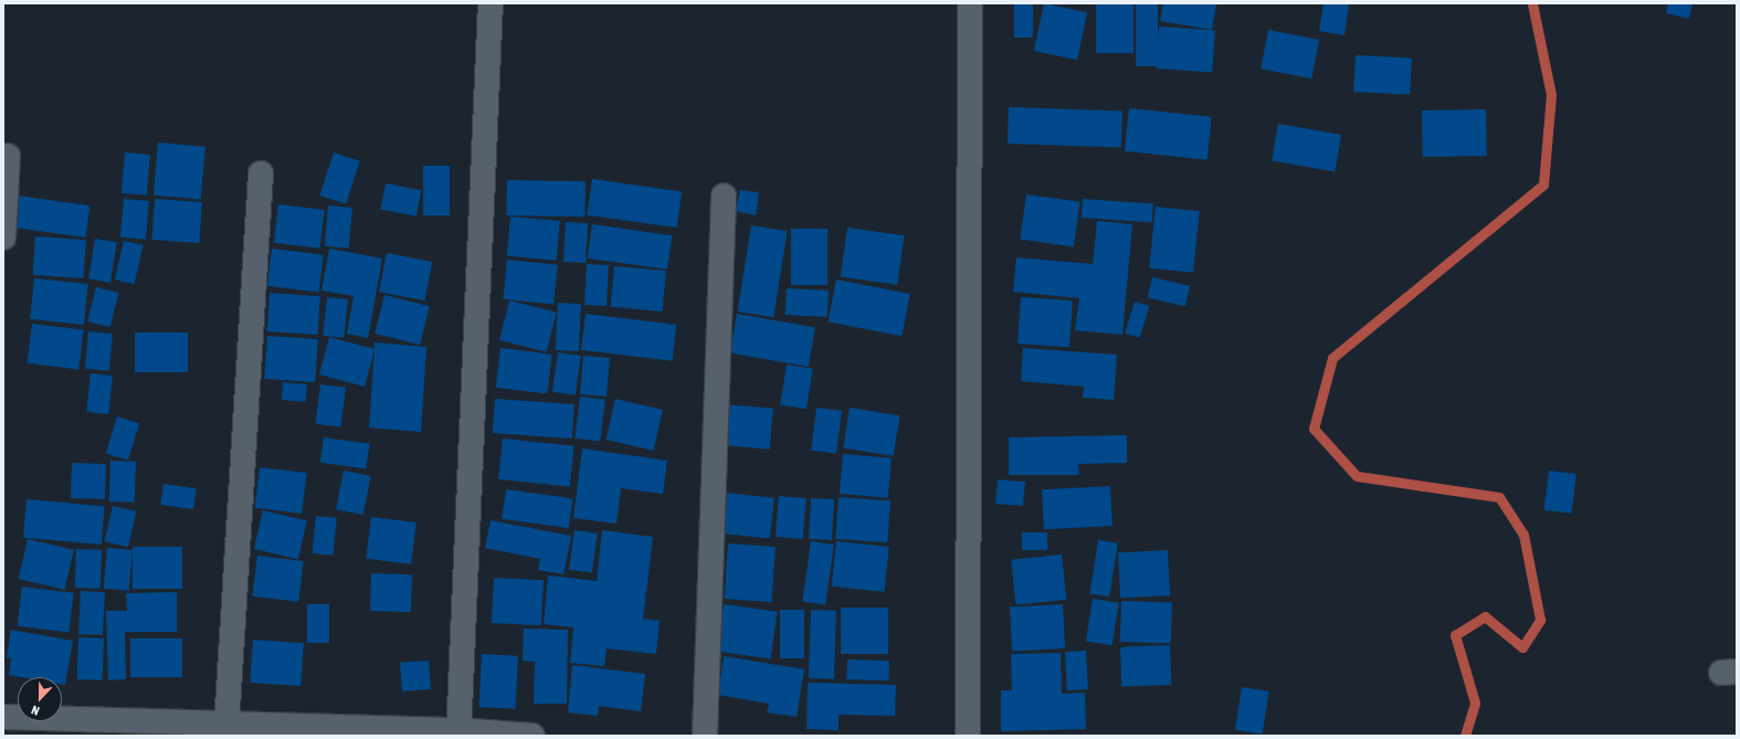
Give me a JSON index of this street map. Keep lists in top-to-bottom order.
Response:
{
  "north": "bottom"
}
